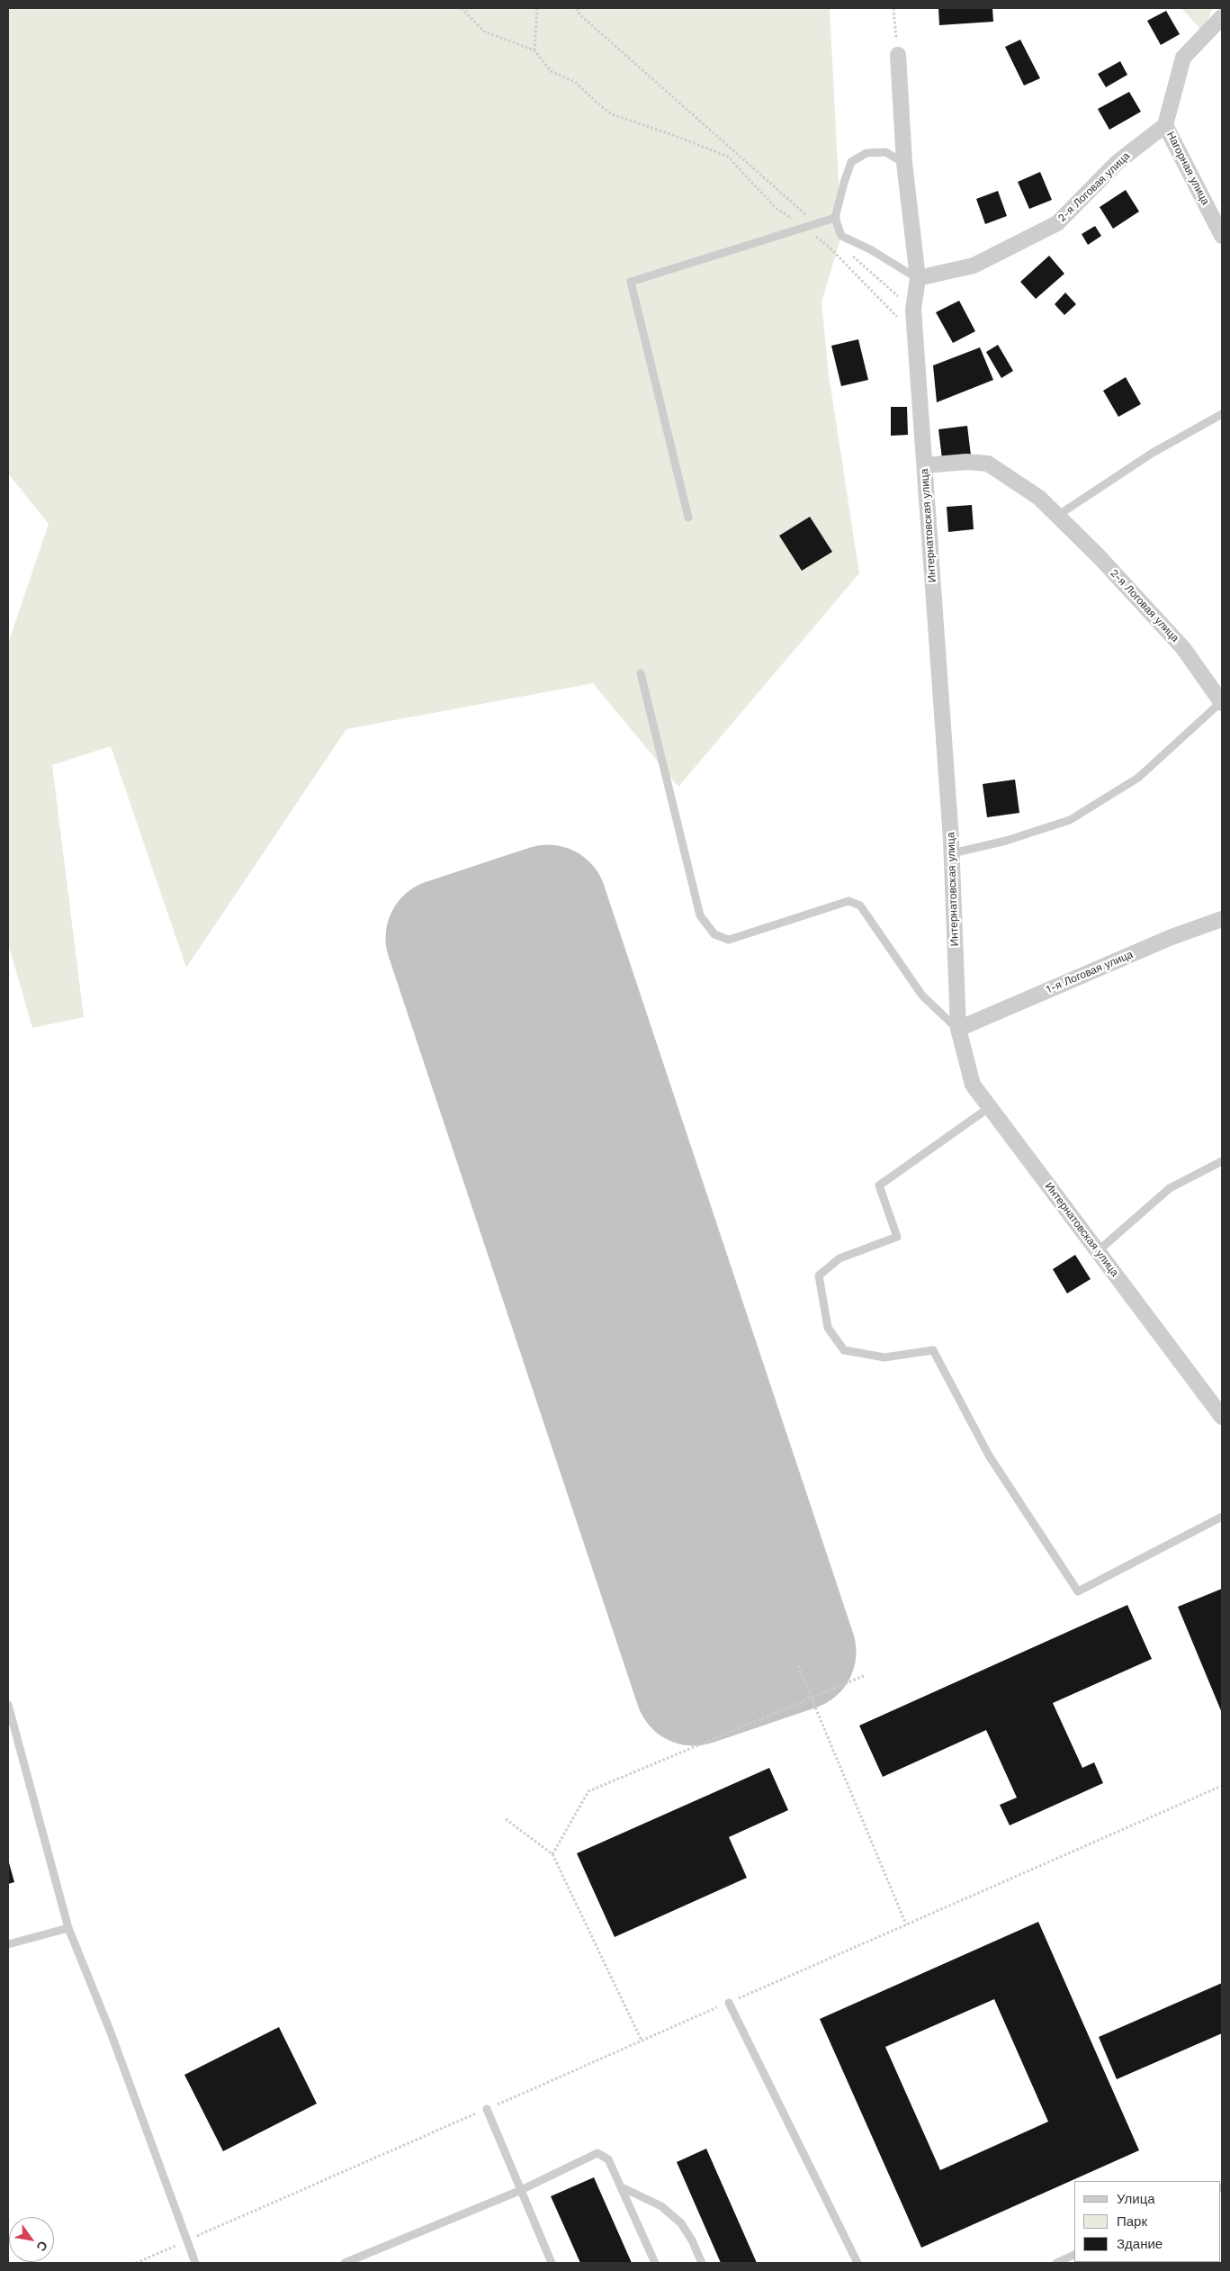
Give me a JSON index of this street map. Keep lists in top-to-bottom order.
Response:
{
  "streets": {
    "street": [
      "Нагорная улица",
      "2-я Логовая улица",
      "Интернатовская улица",
      "1-я Логовая улица"
    ]
  },
  "crossings": [
    ["Нагорная улица", "2-я Логовая улица"],
    ["2-я Логовая улица", "Интернатовская улица"],
    ["Интернатовская улица", "1-я Логовая улица"]
  ],
  "legend": ["Улица", "Парк", "Здание"],
  "north": "bottom right"
}
